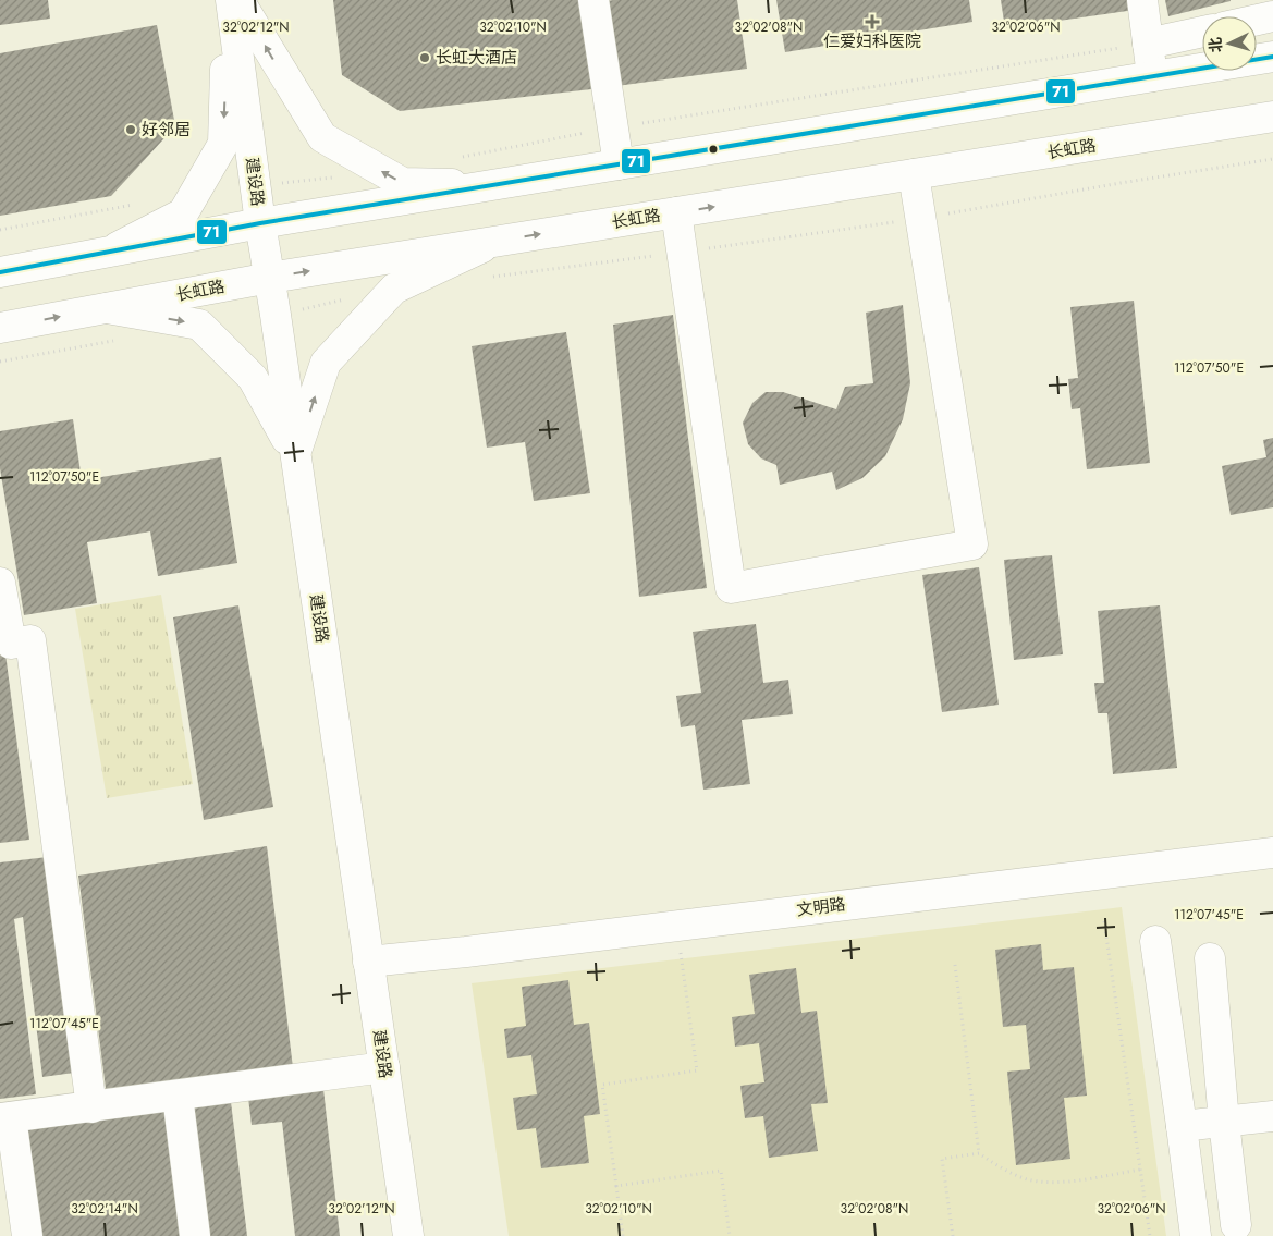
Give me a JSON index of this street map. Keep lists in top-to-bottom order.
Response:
{
  "streets": {
    "main road": ["长虹路", "建设路", "文明路"]
  },
  "crossings": [
    ["长虹路", "建设路"],
    ["建设路", "文明路"]
  ],
  "places": {
    "health": ["仁爱妇科医院"],
    "other": ["长虹大酒店", "好邻居"]
  },
  "lines": ["transit line 71"],
  "north": "left",
  "coordinates": [
    "32°02'12\"N",
    "32°02'10\"N",
    "32°02'08\"N",
    "32°02'06\"N",
    "112°07'50\"E",
    "112°07'45\"E",
    "32°02'14\"N"
  ]
}
